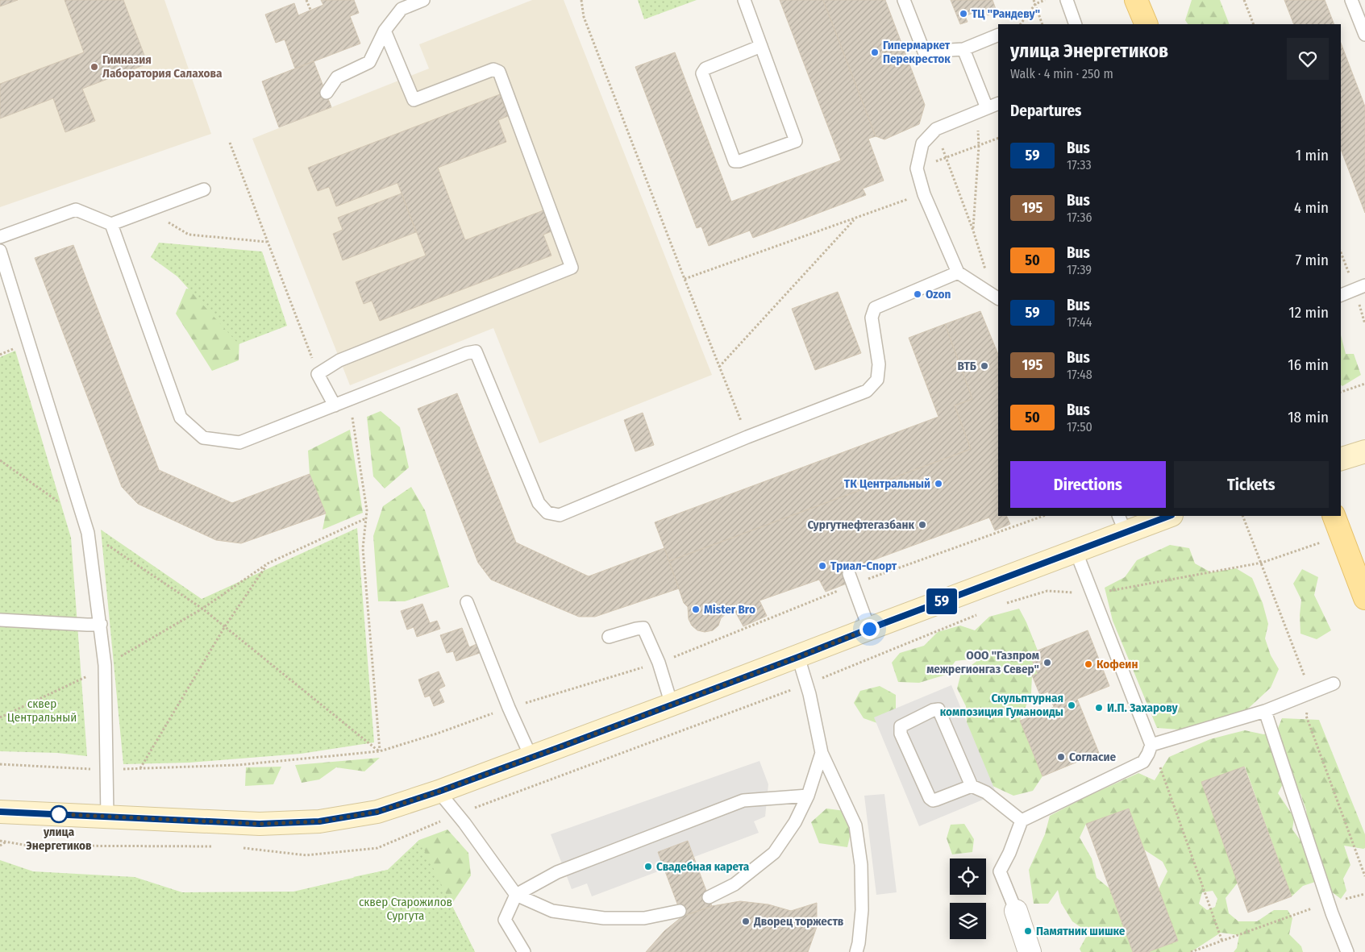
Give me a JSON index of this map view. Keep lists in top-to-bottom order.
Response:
{
  "parks": ["сквер Центральный", "сквер Старожилов Сургута"],
  "places": [
    "ТЦ \"Рандеву\"",
    "Гипермаркет Перекресток",
    "Гимназия Лаборатория Салахова",
    "Ozon",
    "ВТБ",
    "ТК Центральный",
    "Сургутнефтегазбанк",
    "Триал-Спорт",
    "Mister Bro",
    "ООО \"Газпром межрегионгаз Север\"",
    "Кофеин",
    "Скульптурная композиция Гуманоиды",
    "И.П. Захарову",
    "Согласие",
    "улица Энергетиков",
    "Свадебная карета",
    "Дворец торжеств",
    "Памятник шишке"
  ],
  "lines": ["bus line 59"],
  "page": {
    "on_map": "59",
    "heading": [
      ["улица Энергетиков", "Walk · 4 min · 250 m"],
      "Departures"
    ],
    "list": [
      {
        "mark": "59",
        "name": "Bus",
        "note": "17:33",
        "value": "1 min"
      },
      {
        "mark": "195",
        "name": "Bus",
        "note": "17:36",
        "value": "4 min"
      },
      {
        "mark": "50",
        "name": "Bus",
        "note": "17:39",
        "value": "7 min"
      },
      {
        "mark": "59",
        "name": "Bus",
        "note": "17:44",
        "value": "12 min"
      },
      {
        "mark": "195",
        "name": "Bus",
        "note": "17:48",
        "value": "16 min"
      },
      {
        "mark": "50",
        "name": "Bus",
        "note": "17:50",
        "value": "18 min"
      }
    ],
    "buttons": ["Directions", "Tickets"]
  }
}
